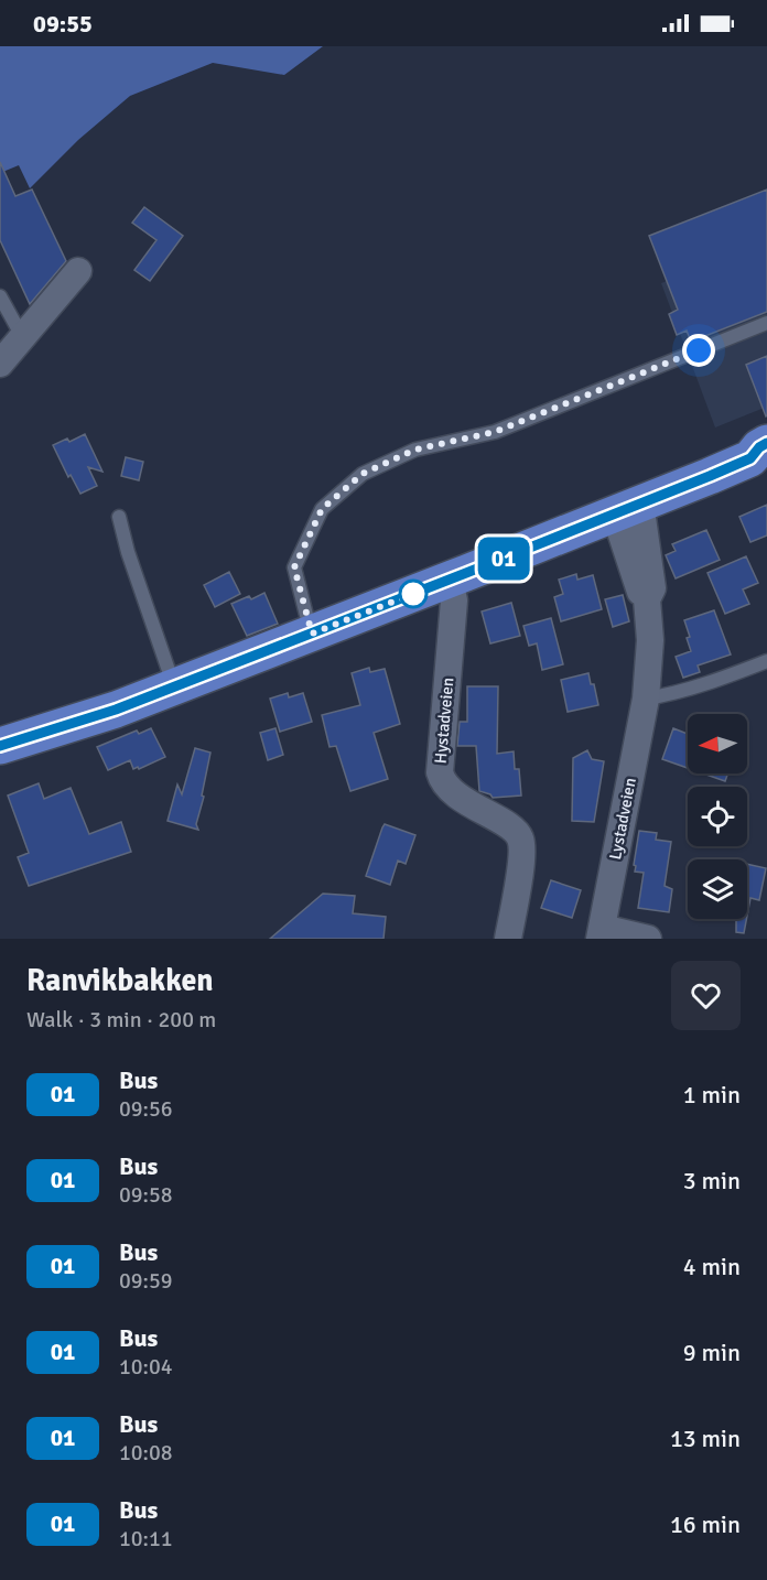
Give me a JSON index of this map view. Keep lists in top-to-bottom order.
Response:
{
  "streets": {
    "street": ["Hystadveien", "Lystadveien"]
  },
  "lines": ["bus line 01"],
  "north": "left",
  "page": {
    "status": "09:55",
    "on_map": "01",
    "heading": ["Ranvikbakken", "Walk · 3 min · 200 m"],
    "list": [
      {
        "mark": "01",
        "name": "Bus",
        "note": "09:56",
        "value": "1 min"
      },
      {
        "mark": "01",
        "name": "Bus",
        "note": "09:58",
        "value": "3 min"
      },
      {
        "mark": "01",
        "name": "Bus",
        "note": "09:59",
        "value": "4 min"
      },
      {
        "mark": "01",
        "name": "Bus",
        "note": "10:04",
        "value": "9 min"
      },
      {
        "mark": "01",
        "name": "Bus",
        "note": "10:08",
        "value": "13 min"
      },
      {
        "mark": "01",
        "name": "Bus",
        "note": "10:11",
        "value": "16 min"
      }
    ]
  }
}
